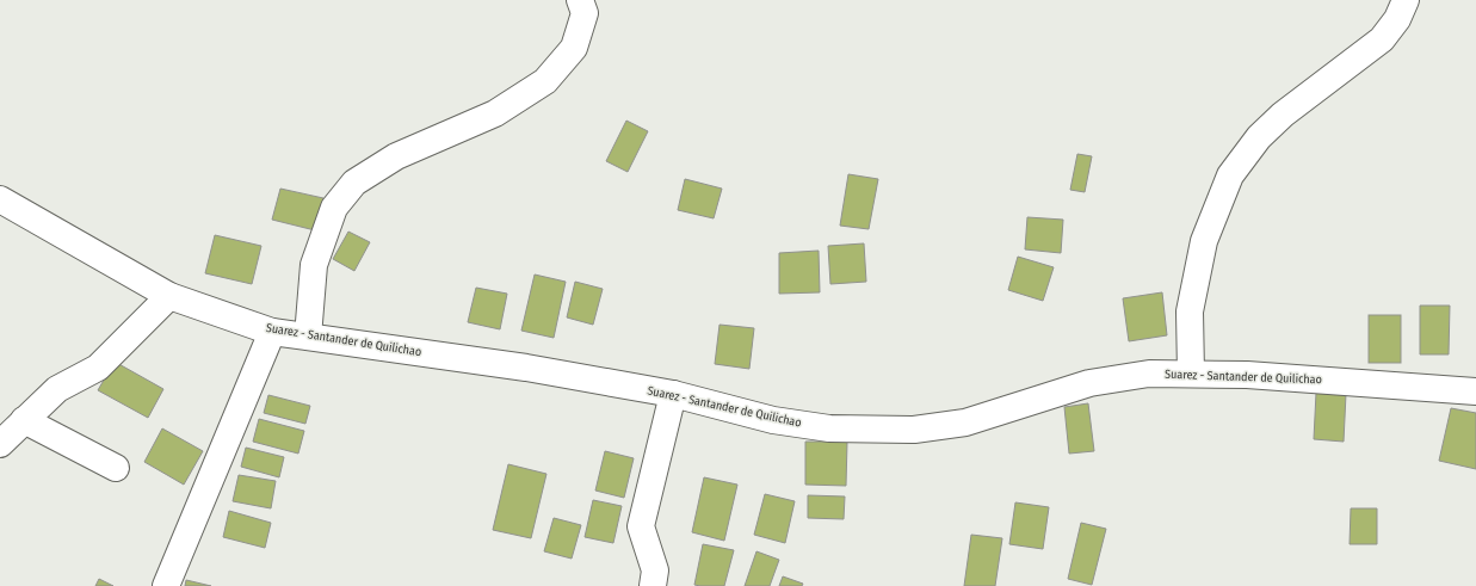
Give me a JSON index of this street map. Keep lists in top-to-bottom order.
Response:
{
  "streets": {
    "street": ["Suarez - Santander de Quilichao"]
  }
}
